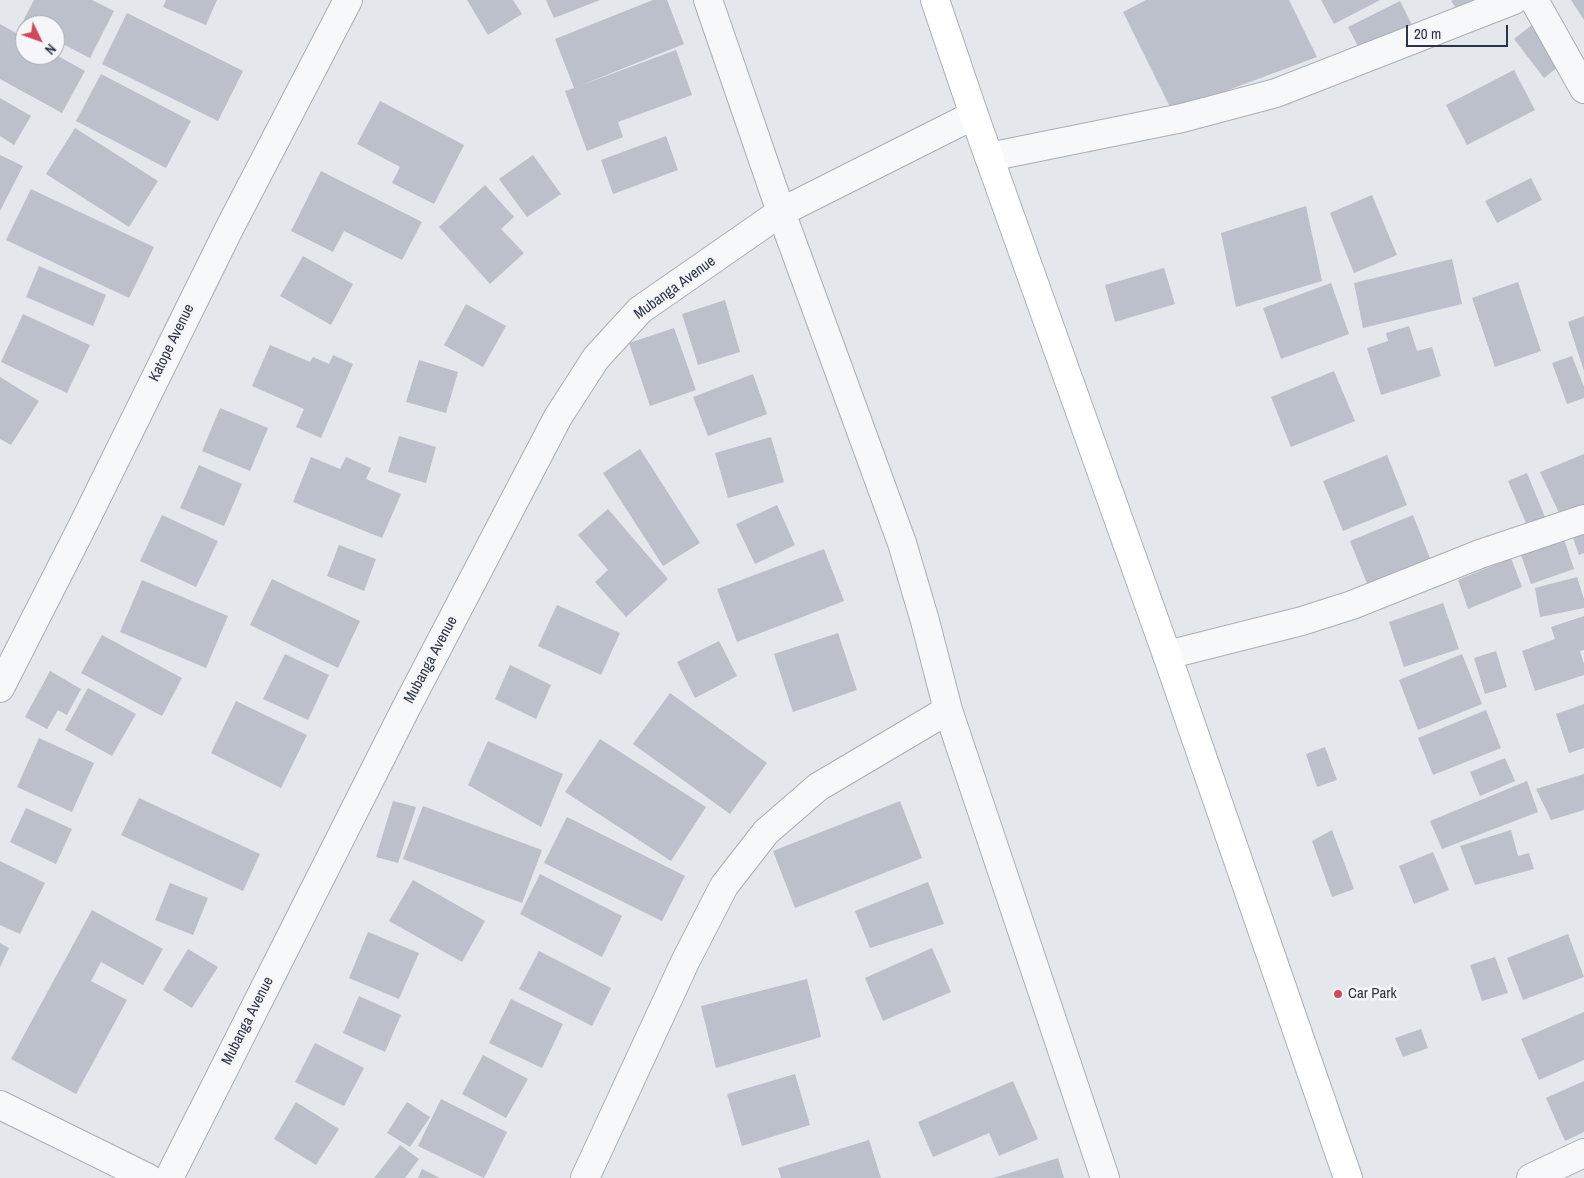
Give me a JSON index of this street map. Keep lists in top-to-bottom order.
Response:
{
  "streets": {
    "street": ["Mubanga Avenue", "Katope Avenue"]
  },
  "places": ["Car Park"],
  "scale_bar": "20 m",
  "north": "bottom right"
}
